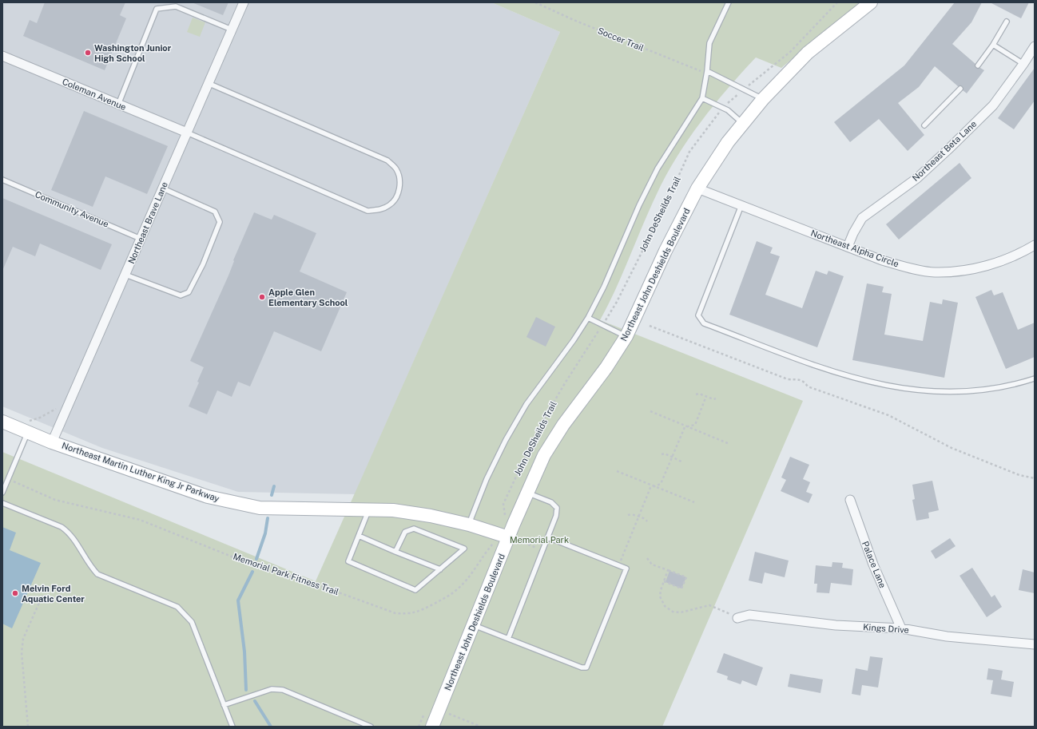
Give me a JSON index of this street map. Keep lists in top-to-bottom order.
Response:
{
  "streets": {
    "street": [
      "Coleman Avenue",
      "Northeast Beta Lane",
      "Northeast Brave Lane",
      "Northeast Alpha Circle",
      "Northeast John Deshields Boulevard",
      "Northeast Martin Luther King Jr Parkway",
      "Palace Lane",
      "Kings Drive"
    ],
    "lane": ["Community Avenue"],
    "path": ["Soccer Trail", "John DeSheilds Trail", "Memorial Park Fitness Trail"]
  },
  "crossings": [
    ["Coleman Avenue", "Northeast Brave Lane"],
    ["Northeast Beta Lane", "Northeast Alpha Circle"],
    ["Community Avenue", "Northeast Brave Lane"],
    ["Northeast Brave Lane", "Northeast Martin Luther King Jr Parkway"],
    ["Northeast Alpha Circle", "Northeast John Deshields Boulevard"],
    ["Northeast John Deshields Boulevard", "Northeast Martin Luther King Jr Parkway"],
    ["Palace Lane", "Kings Drive"]
  ],
  "parks": ["Memorial Park"],
  "places": ["Washington Junior High School", "Apple Glen Elementary School", "Melvin Ford Aquatic Center"]
}
